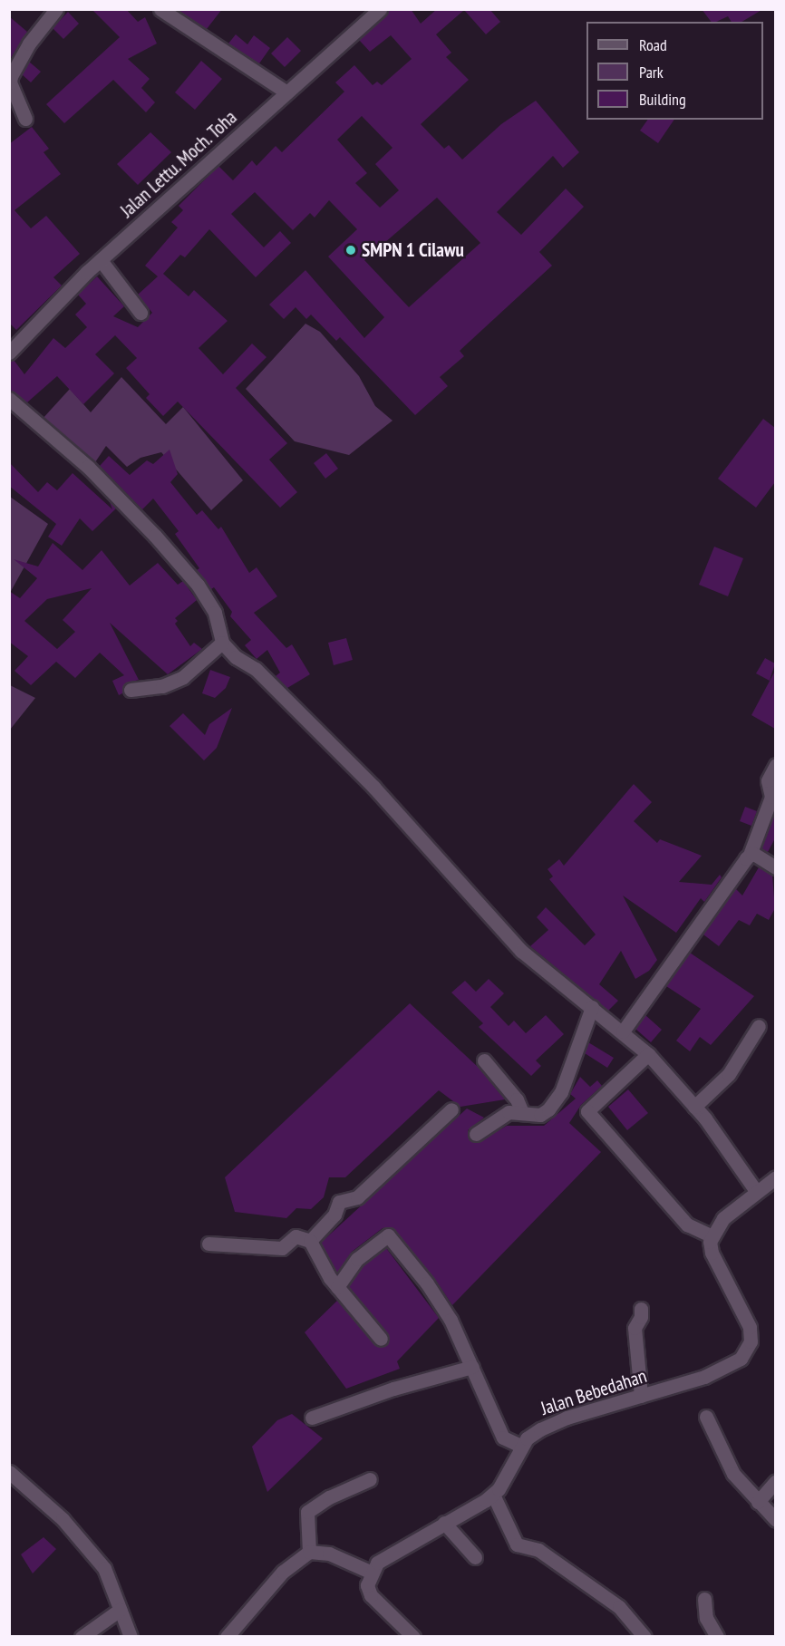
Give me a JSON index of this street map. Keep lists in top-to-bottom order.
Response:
{
  "streets": {
    "street": ["Jalan Lettu. Moch. Toha", "Jalan Bebedahan"]
  },
  "places": ["SMPN 1 Cilawu"],
  "legend": ["Road", "Park", "Building"]
}
